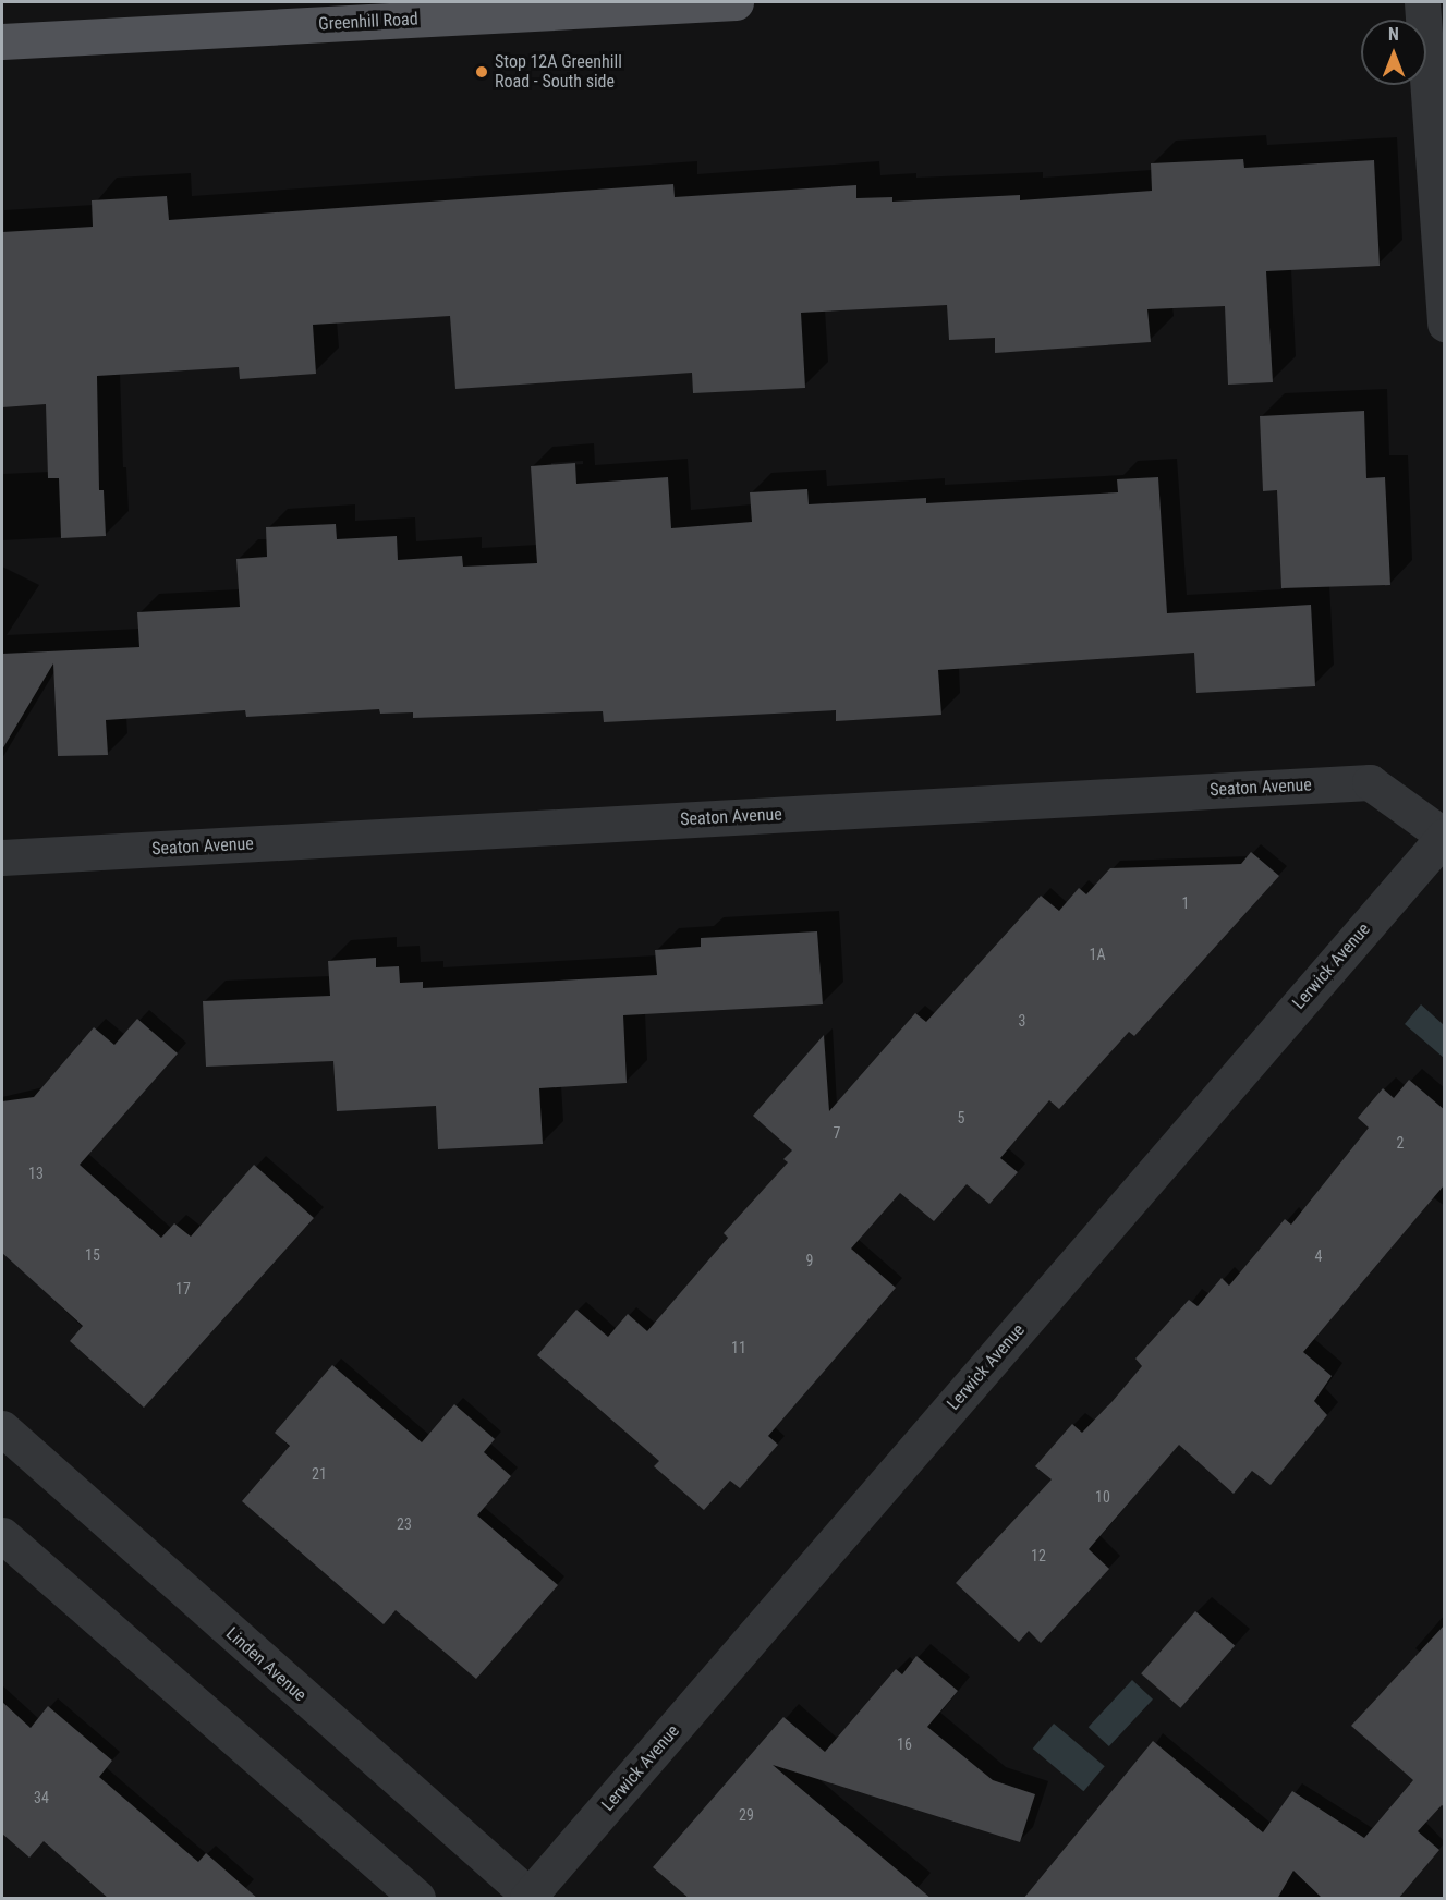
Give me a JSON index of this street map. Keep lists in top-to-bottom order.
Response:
{
  "streets": {
    "main road": ["Greenhill Road"],
    "street": ["Seaton Avenue", "Lerwick Avenue", "Linden Avenue"]
  },
  "crossings": [
    ["Seaton Avenue", "Lerwick Avenue"],
    ["Lerwick Avenue", "Linden Avenue"]
  ],
  "places": ["Stop 12A Greenhill Road - South side"],
  "house_numbers": [
    "1",
    "1A",
    "3",
    "5",
    "7",
    "2",
    "13",
    "15",
    "4",
    "9",
    "17",
    "11",
    "21",
    "10",
    "23",
    "12",
    "16",
    "34",
    "29"
  ],
  "north": "top"
}
